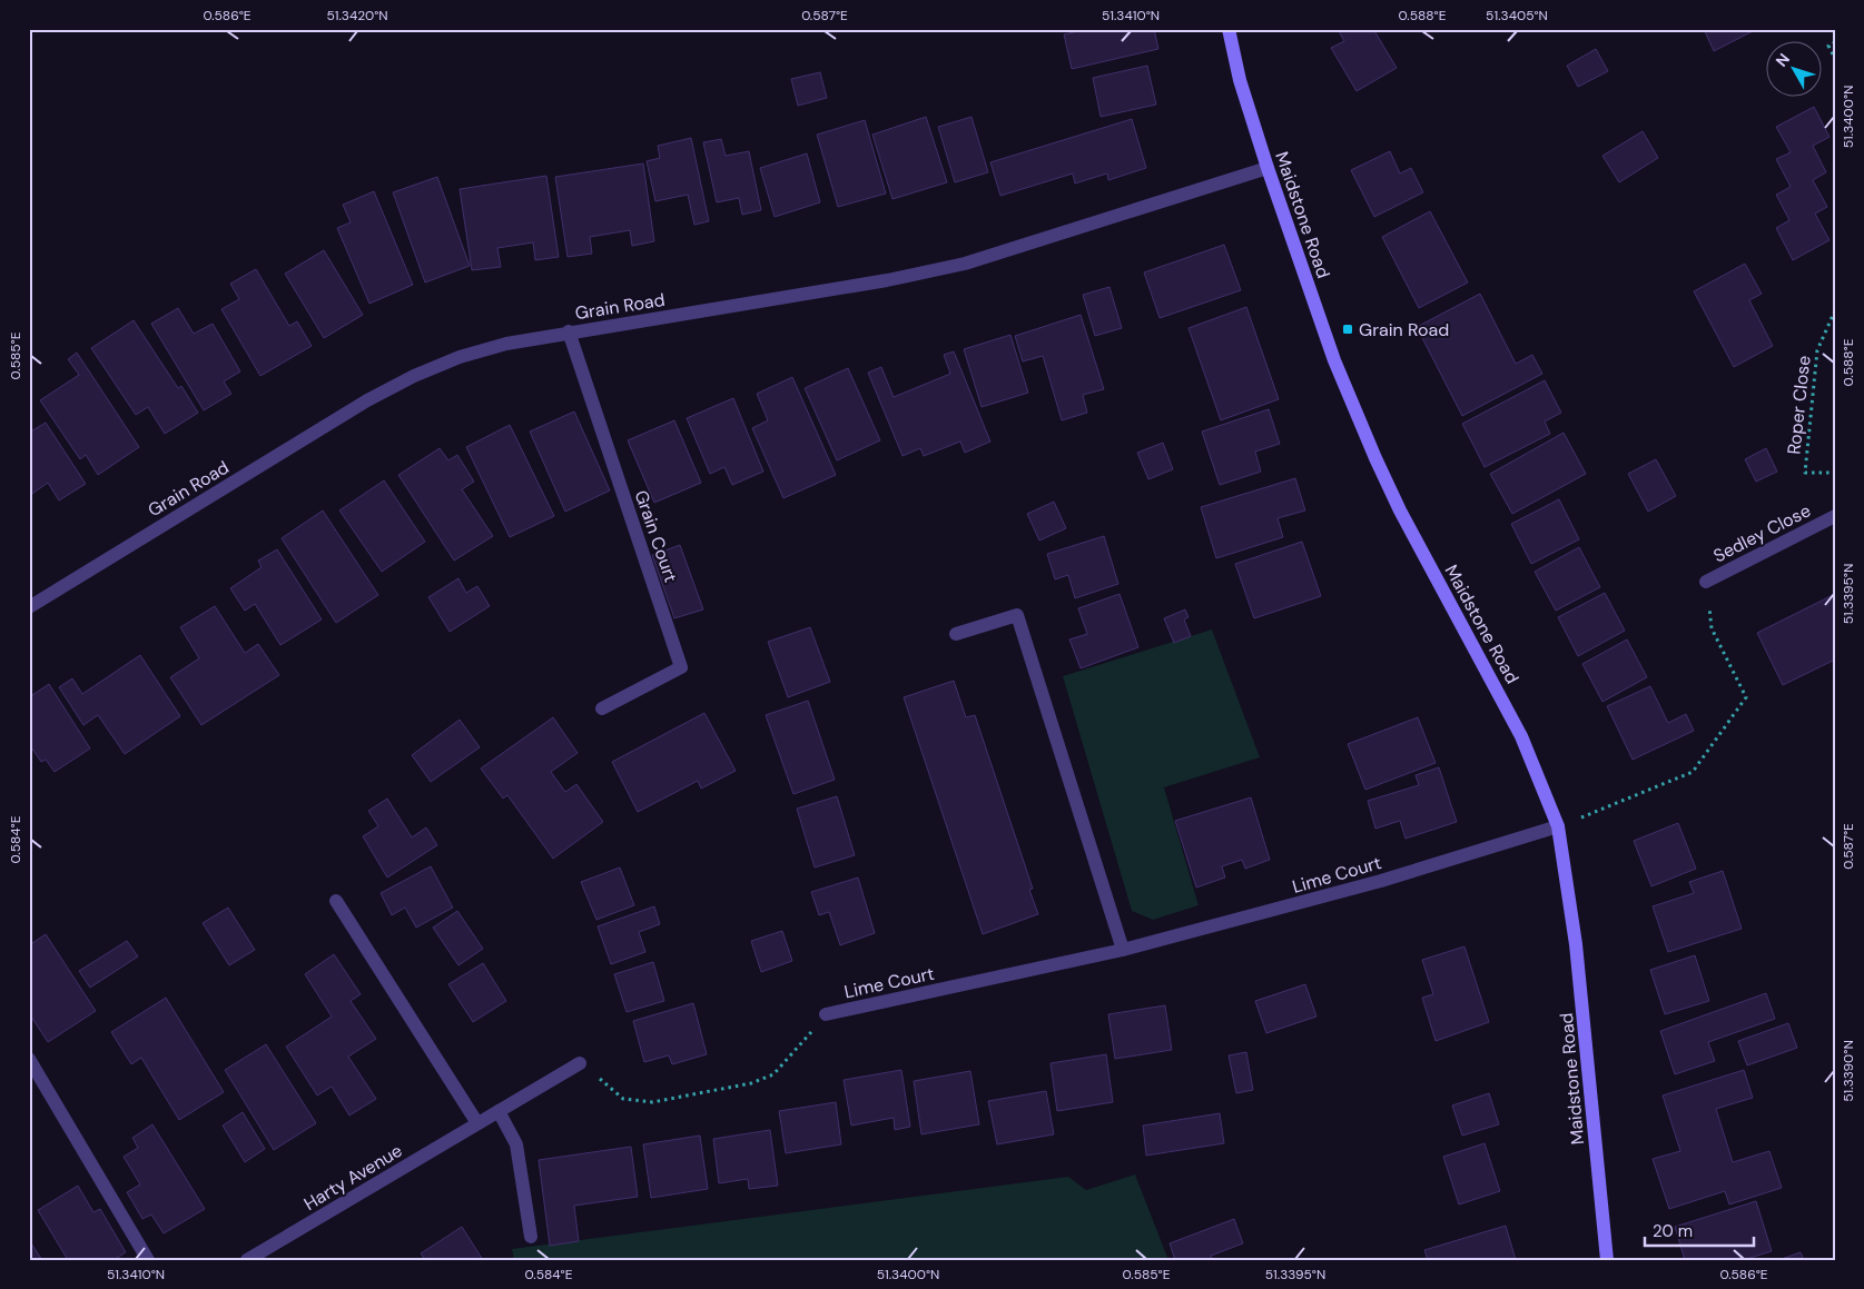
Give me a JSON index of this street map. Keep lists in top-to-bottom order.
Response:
{
  "streets": {
    "street": [
      "Maidstone Road",
      "Grain Road",
      "Sedley Close",
      "Grain Court",
      "Lime Court",
      "Harty Avenue"
    ],
    "path": ["Roper Close"]
  },
  "crossings": [
    ["Maidstone Road", "Grain Road"],
    ["Maidstone Road", "Lime Court"],
    ["Grain Road", "Grain Court"]
  ],
  "places": {
    "transit": ["Grain Road"]
  },
  "scale_bar": "20 m",
  "north": "top left",
  "coordinates": [
    "0.586°E",
    "51.3420°N",
    "0.587°E",
    "51.3410°N",
    "0.588°E",
    "51.3405°N",
    "51.3400°N",
    "0.585°E",
    "51.3395°N",
    "0.584°E",
    "51.3390°N"
  ]
}
